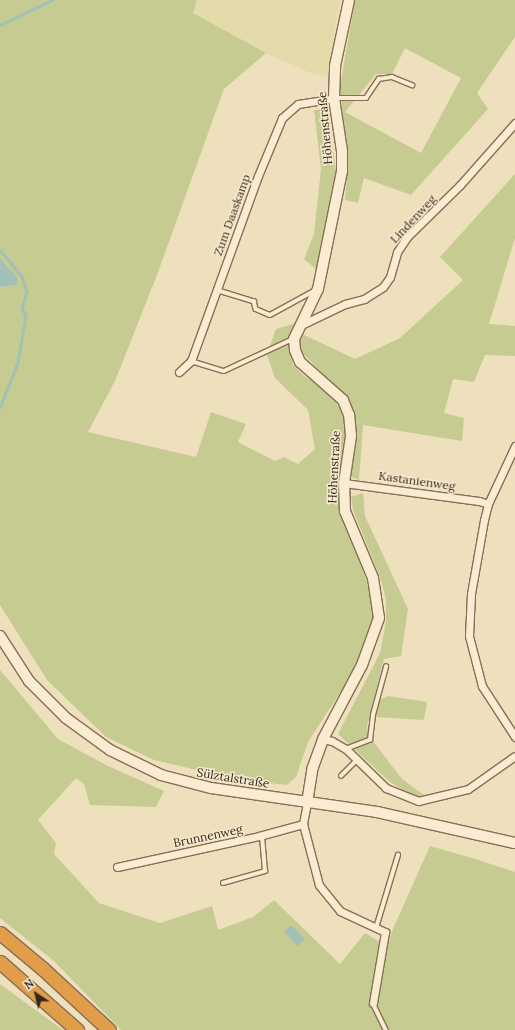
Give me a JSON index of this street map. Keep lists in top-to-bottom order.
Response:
{
  "streets": {
    "main road": ["Höhenstraße", "Sülztalstraße"],
    "street": [
      "Zum Daaskamp",
      "Lindenweg",
      "Kastanienweg",
      "Brunnenweg"
    ]
  },
  "crossings": [
    ["Höhenstraße", "Zum Daaskamp"],
    ["Höhenstraße", "Lindenweg"],
    ["Höhenstraße", "Kastanienweg"],
    ["Höhenstraße", "Sülztalstraße"]
  ],
  "north": "top left"
}
